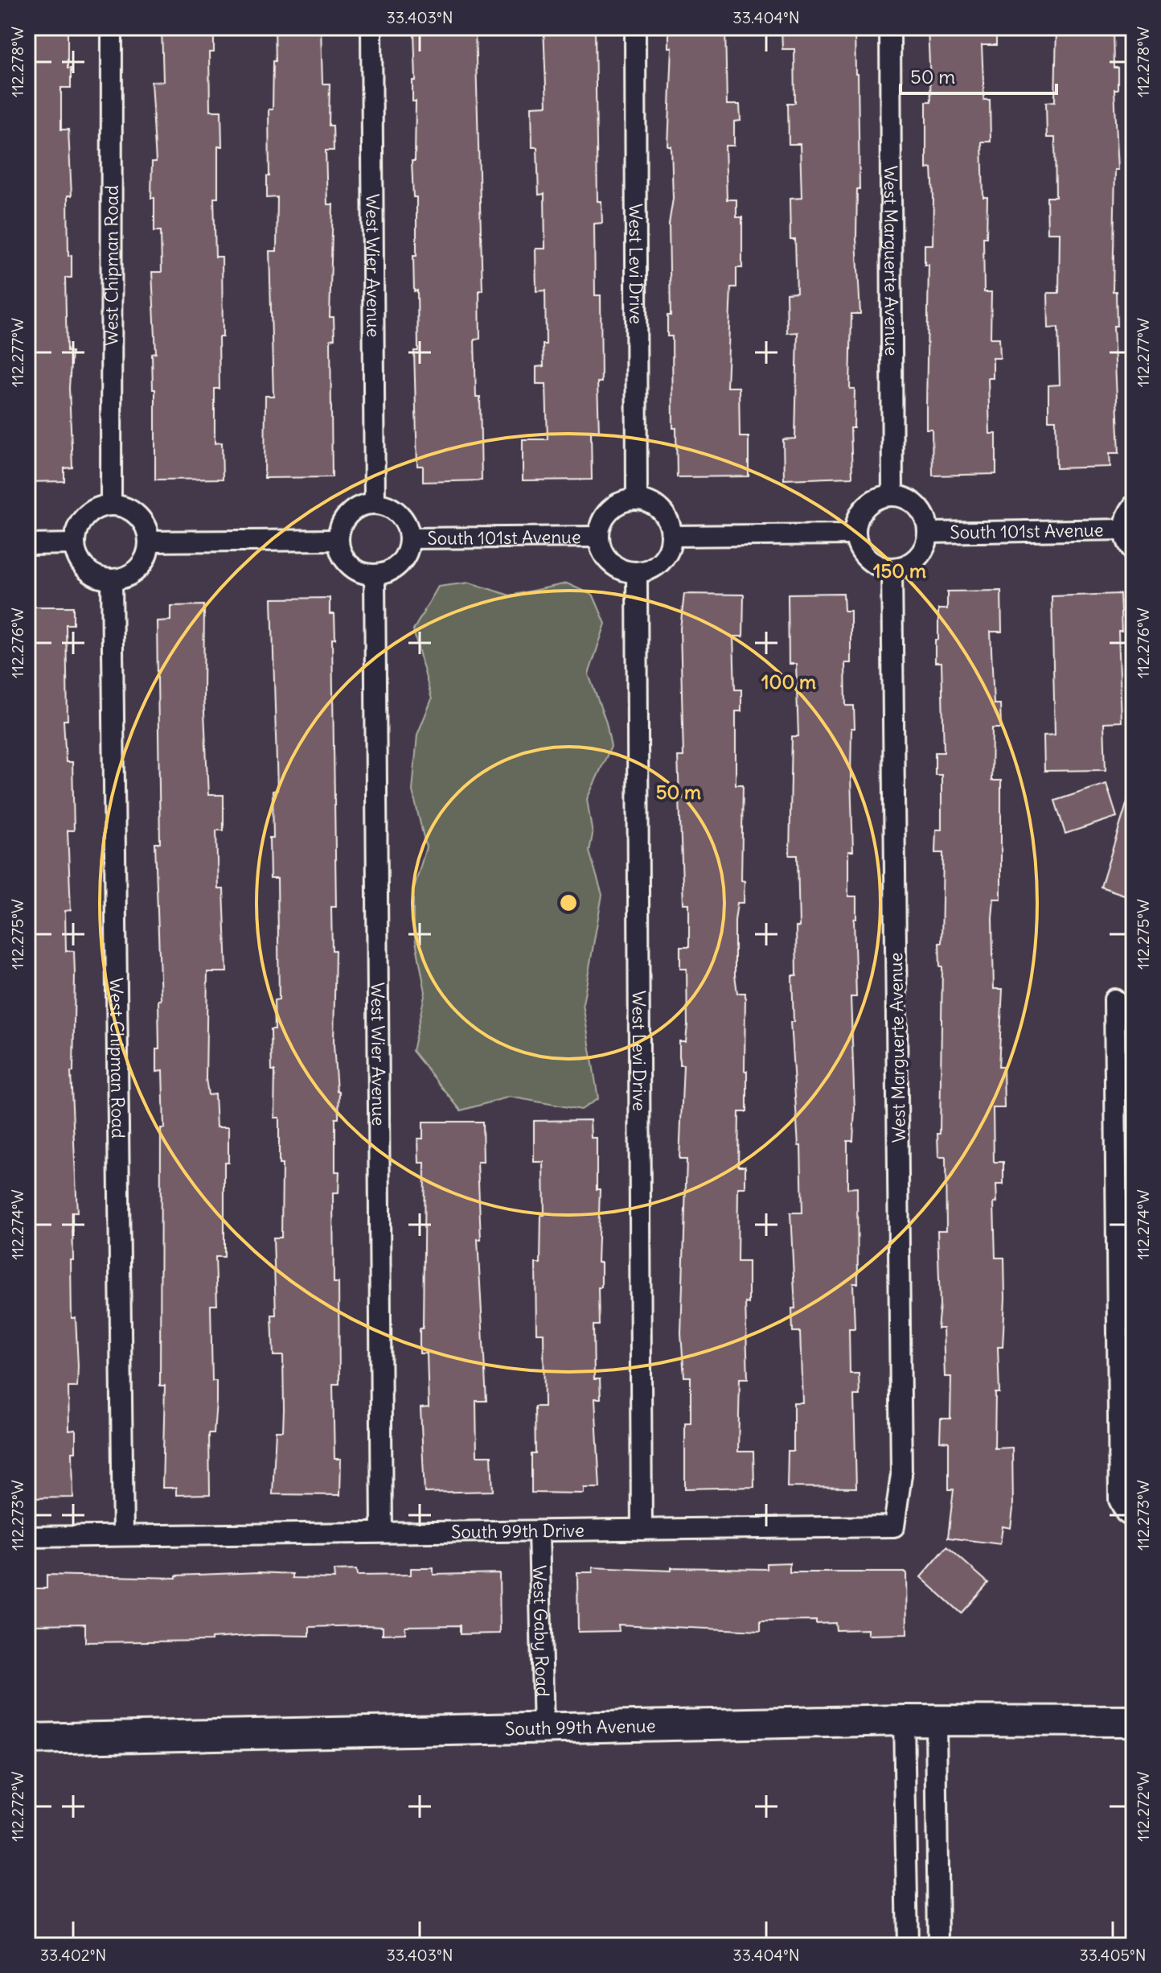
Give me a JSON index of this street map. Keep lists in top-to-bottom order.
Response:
{
  "streets": {
    "main road": ["South 99th Avenue"],
    "street": [
      "West Marguerte Avenue",
      "West Levi Drive",
      "West Wier Avenue",
      "West Chipman Road",
      "South 101st Avenue",
      "South 99th Drive",
      "West Gaby Road"
    ]
  },
  "crossings": [
    ["West Marguerte Avenue", "South 101st Avenue"],
    ["West Marguerte Avenue", "South 99th Drive"],
    ["West Levi Drive", "South 101st Avenue"],
    ["West Levi Drive", "South 99th Drive"],
    ["West Wier Avenue", "South 101st Avenue"],
    ["West Wier Avenue", "South 99th Drive"],
    ["West Chipman Road", "South 99th Drive"],
    ["South 99th Drive", "West Gaby Road"],
    ["West Gaby Road", "South 99th Avenue"]
  ],
  "scale_bar": "50 m",
  "coordinates": [
    "33.403°N",
    "33.404°N",
    "112.278°W",
    "112.277°W",
    "112.276°W",
    "112.275°W",
    "112.274°W",
    "112.273°W",
    "112.272°W",
    "33.402°N",
    "33.405°N"
  ],
  "rings": ["150 m", "100 m", "50 m"]
}
